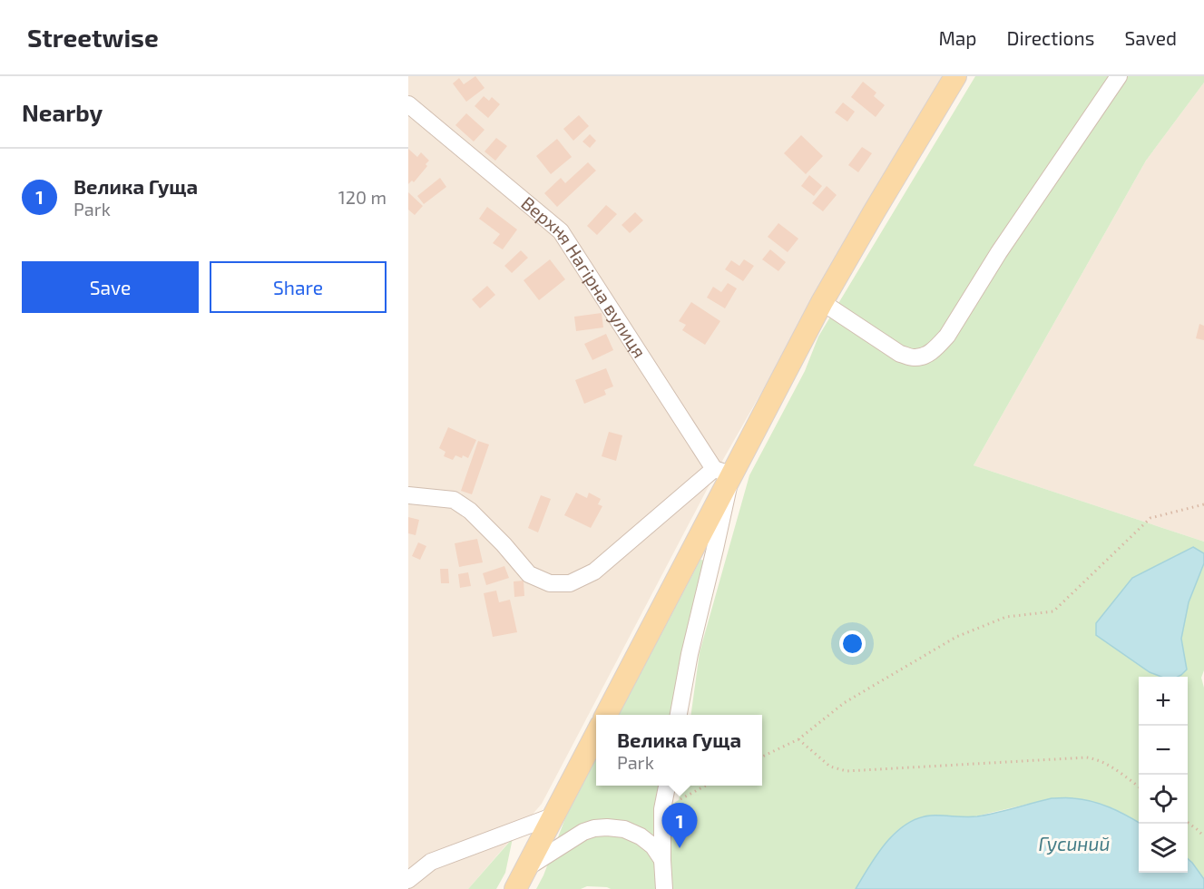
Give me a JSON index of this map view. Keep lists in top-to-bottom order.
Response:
{
  "streets": {
    "street": ["Верхня Нагірна вулиця"]
  },
  "water": ["Гусиний"],
  "page": {
    "header": "Streetwise",
    "nav": ["Map", "Directions", "Saved"],
    "heading": "Nearby",
    "list": [
      {
        "mark": "1",
        "name": "Велика Гуща",
        "note": "Park",
        "value": "120 m"
      }
    ],
    "buttons": ["Save", "Share"],
    "map_buttons": ["+", "−"],
    "popup": ["Велика Гуща", "Park"],
    "pins": "1"
  }
}
